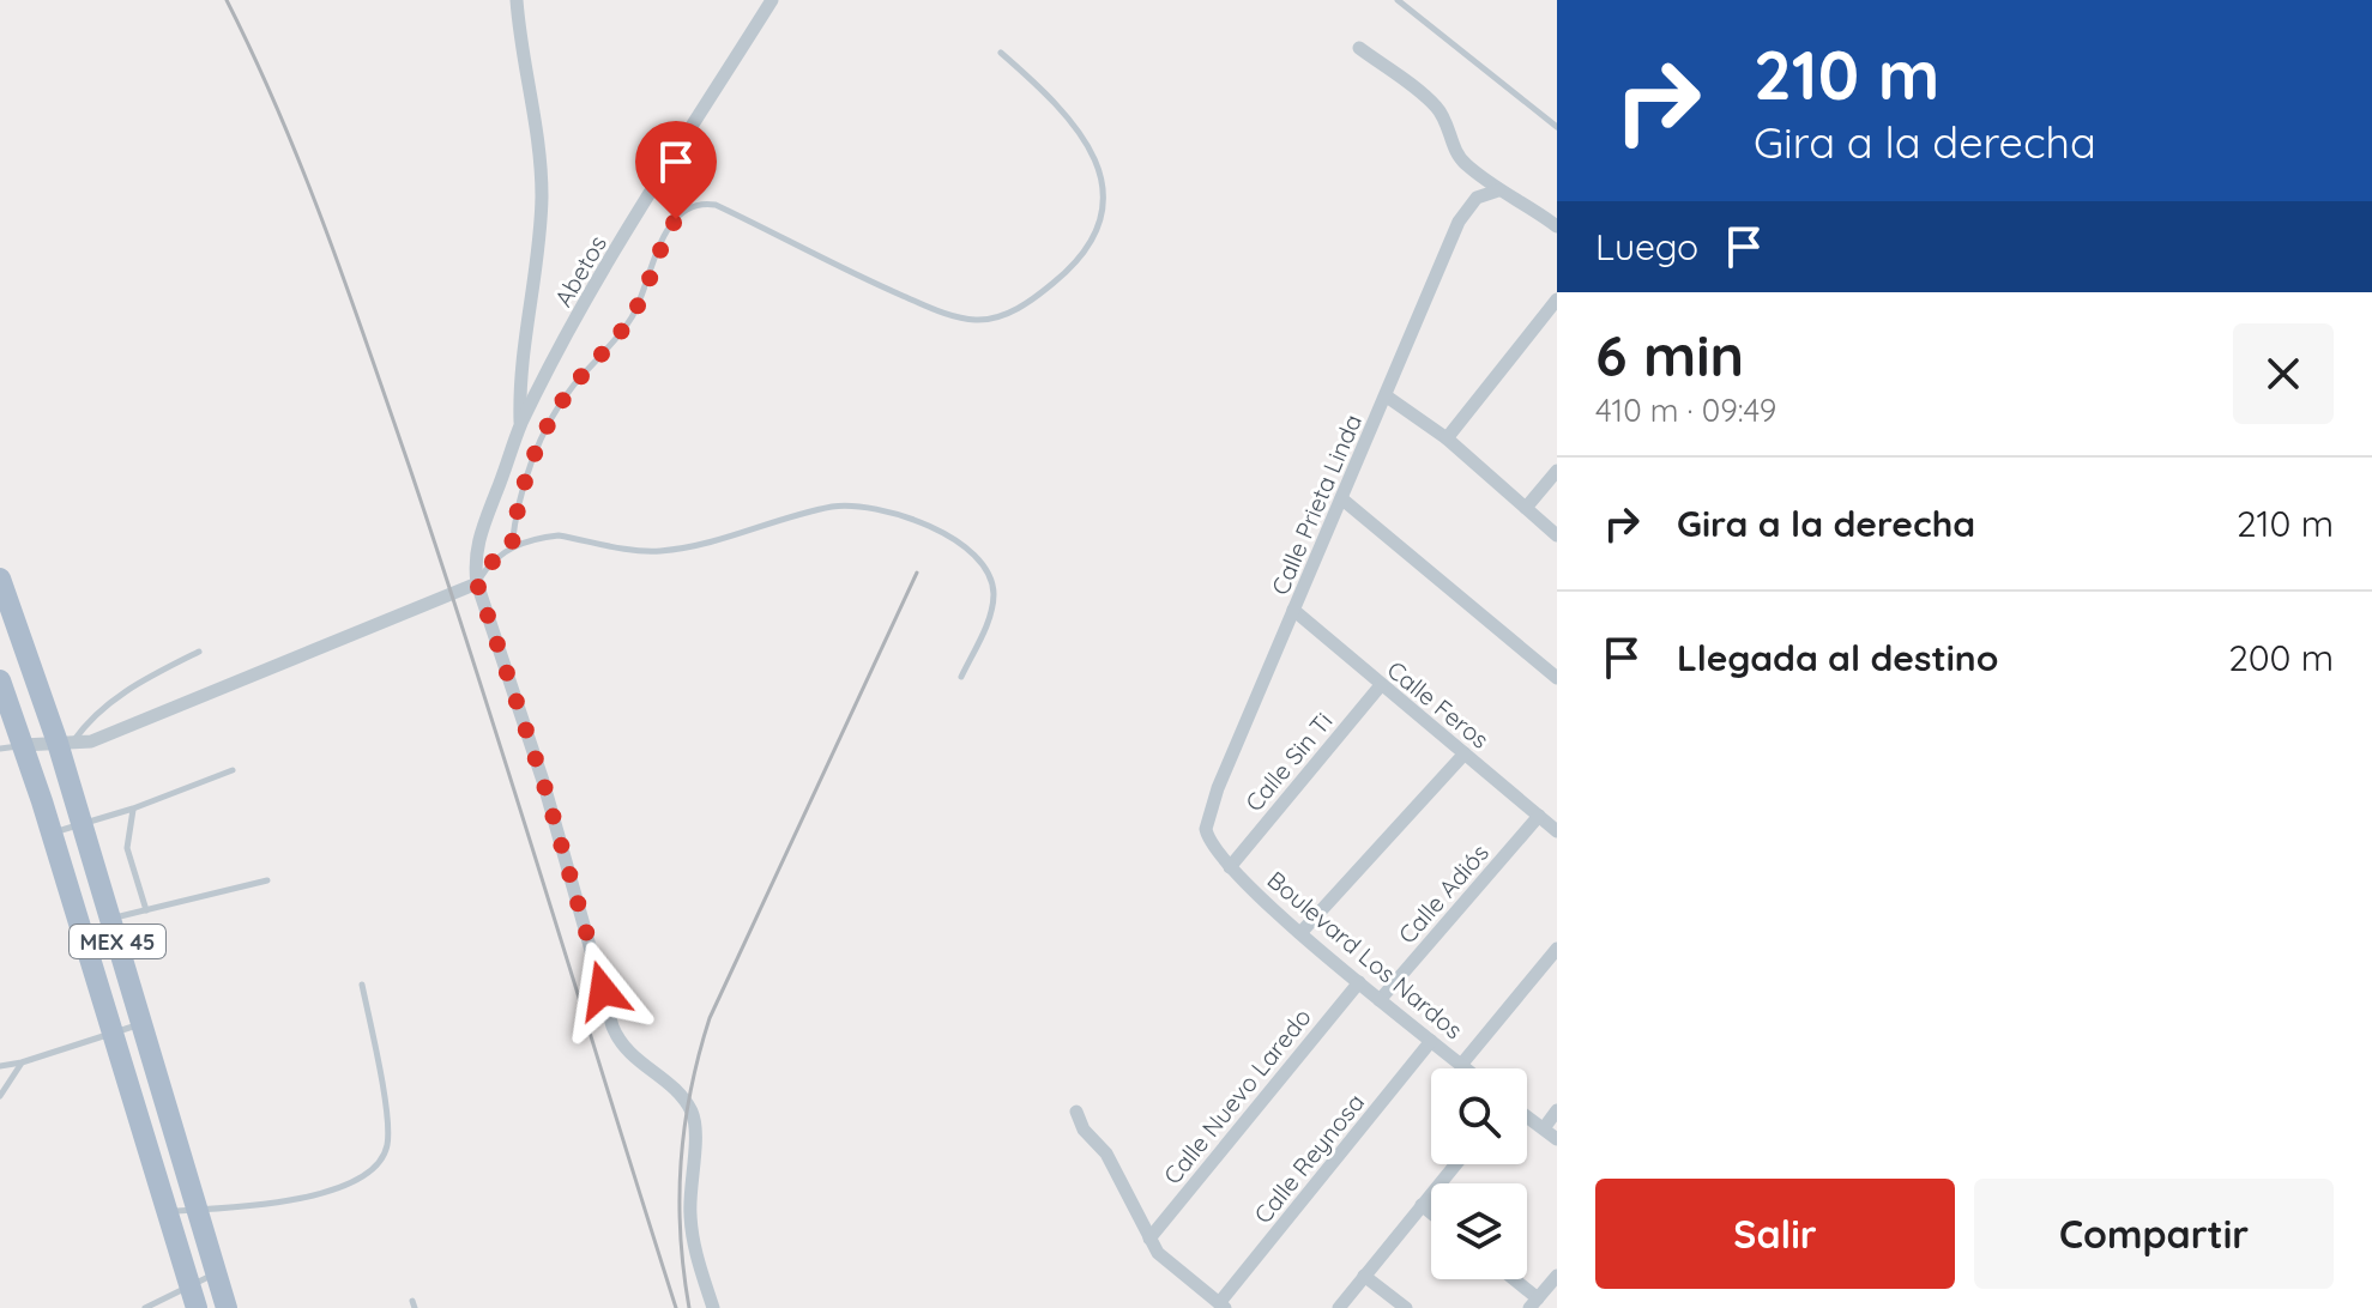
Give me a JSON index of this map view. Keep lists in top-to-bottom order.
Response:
{
  "streets": {
    "main road": ["MEX 45"],
    "street": [
      "Abetos",
      "Calle Prieta Linda",
      "Calle Feros",
      "Calle Sin Ti",
      "Calle Adiós",
      "Boulevard Los Nardos",
      "Calle Nuevo Laredo",
      "Calle Reynosa"
    ]
  },
  "crossings": [
    ["Calle Prieta Linda", "Calle Feros"],
    ["Calle Prieta Linda", "Boulevard Los Nardos"],
    ["Calle Feros", "Calle Sin Ti"],
    ["Calle Feros", "Calle Adiós"],
    ["Calle Sin Ti", "Boulevard Los Nardos"],
    ["Calle Adiós", "Boulevard Los Nardos"],
    ["Boulevard Los Nardos", "Calle Nuevo Laredo"],
    ["Boulevard Los Nardos", "Calle Reynosa"]
  ],
  "page": {
    "turn": ["210 m", "Gira a la derecha"],
    "then": "Luego",
    "heading": ["6 min", "410 m · 09:49"],
    "list": [
      {
        "name": "Gira a la derecha",
        "value": "210 m"
      },
      {
        "name": "Llegada al destino",
        "value": "200 m"
      }
    ],
    "buttons": ["Salir", "Compartir"]
  }
}
